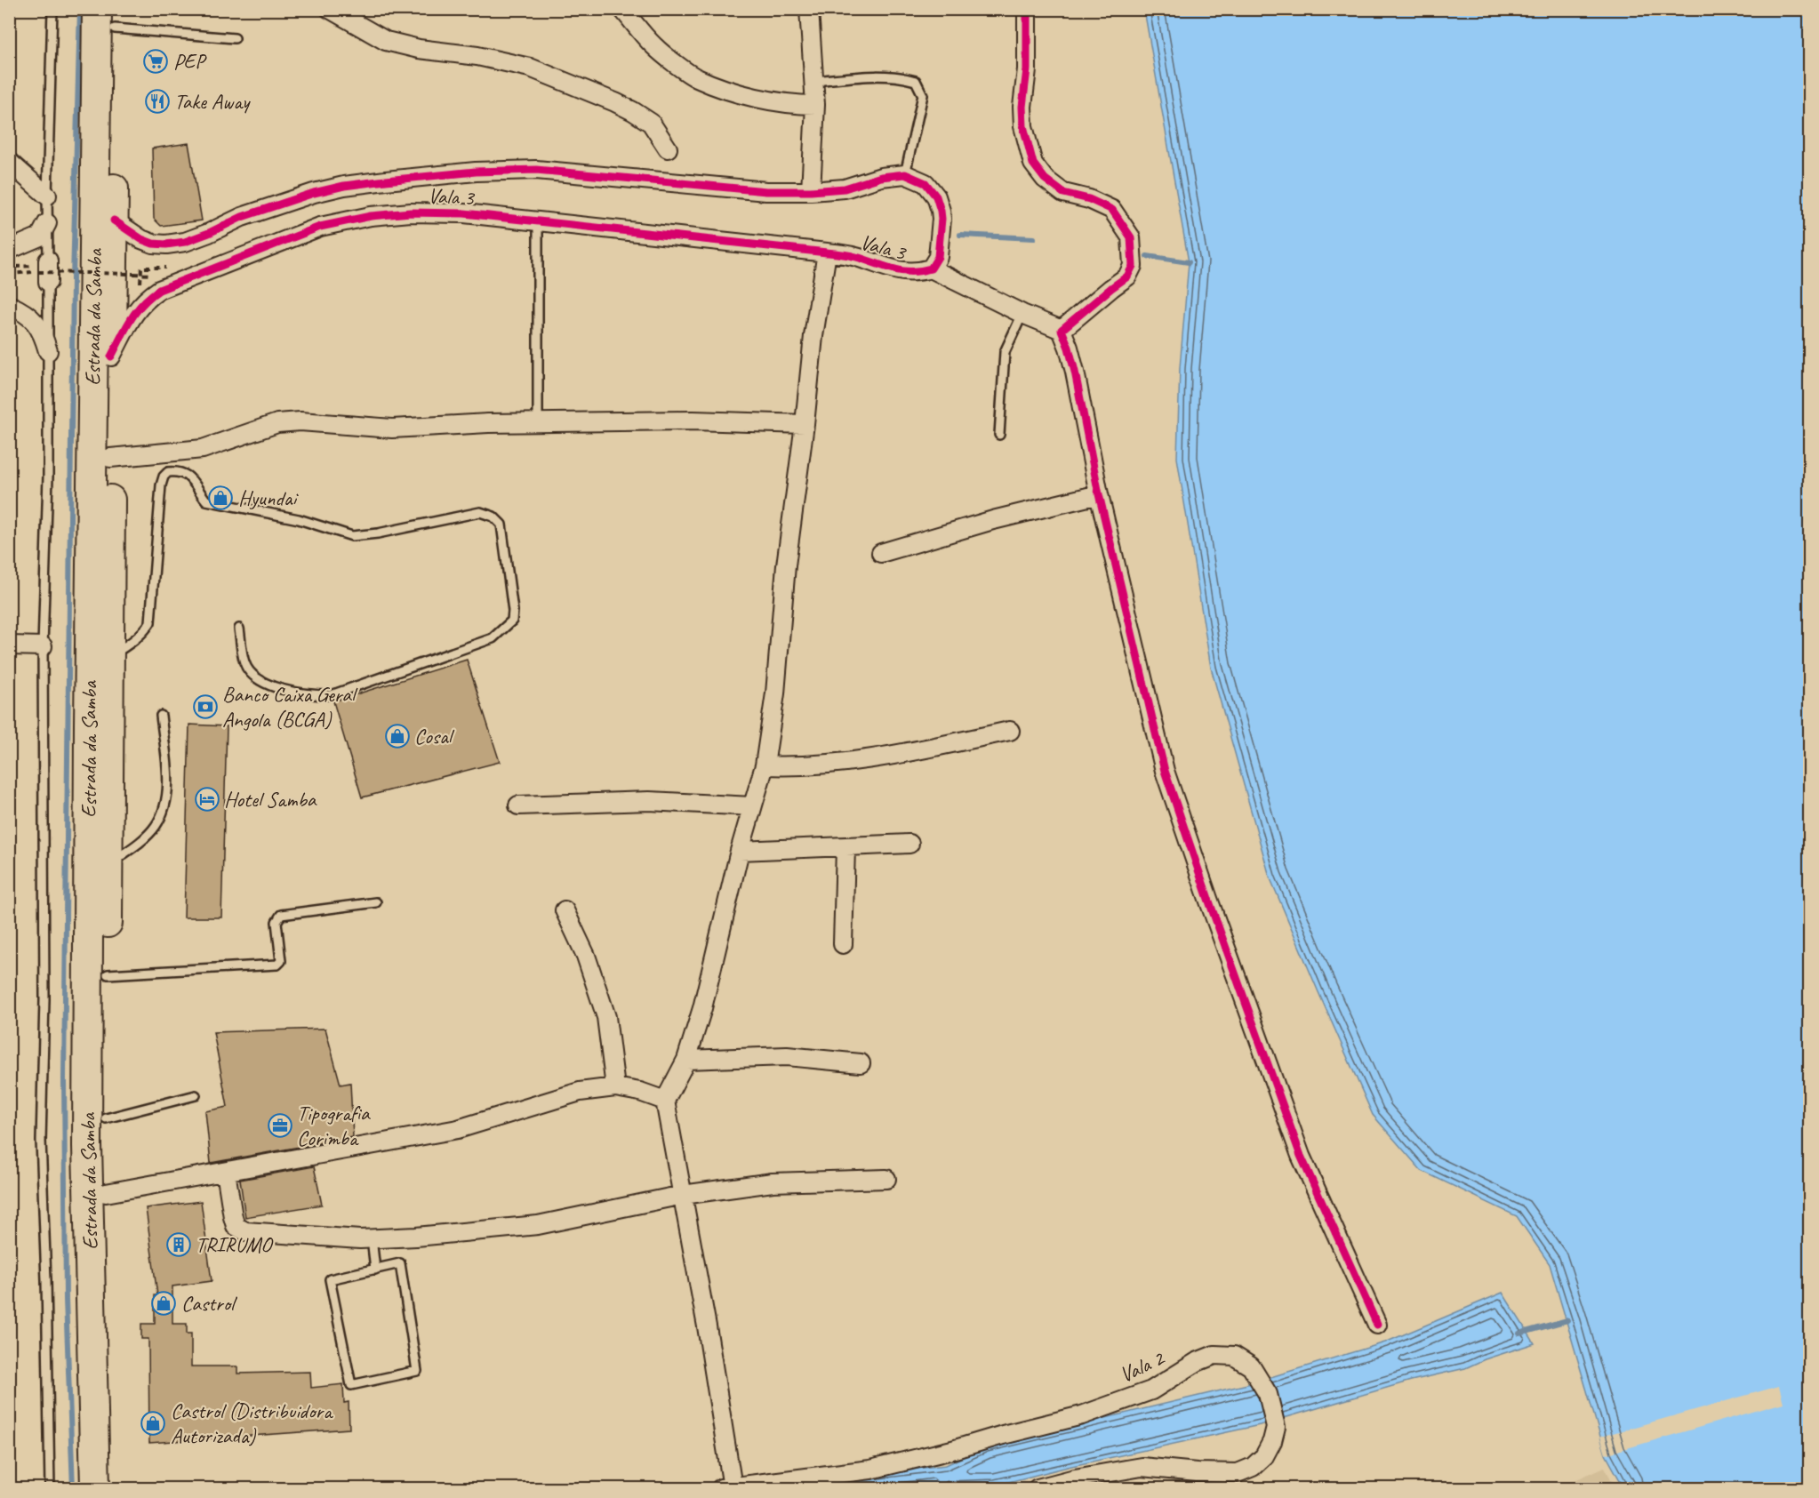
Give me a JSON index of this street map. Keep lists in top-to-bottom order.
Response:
{
  "streets": {
    "main road": ["Estrada da Samba"],
    "street": ["Vala 3", "Vala 2"]
  },
  "crossings": [
    ["Vala 3", "Estrada da Samba"]
  ],
  "places": {
    "supermarket": ["PEP"],
    "restaurant": ["Take Away"],
    "shop": [
      "Hyundai",
      "Cosal",
      "Castrol",
      "Castrol (Distribuidora Autorizada)"
    ],
    "bank": ["Banco Caixa Geral Angola (BCGA)"],
    "hotel": ["Hotel Samba"],
    "office": ["Tipografia Corimba"],
    "building": ["TRIRUMO"]
  }
}
